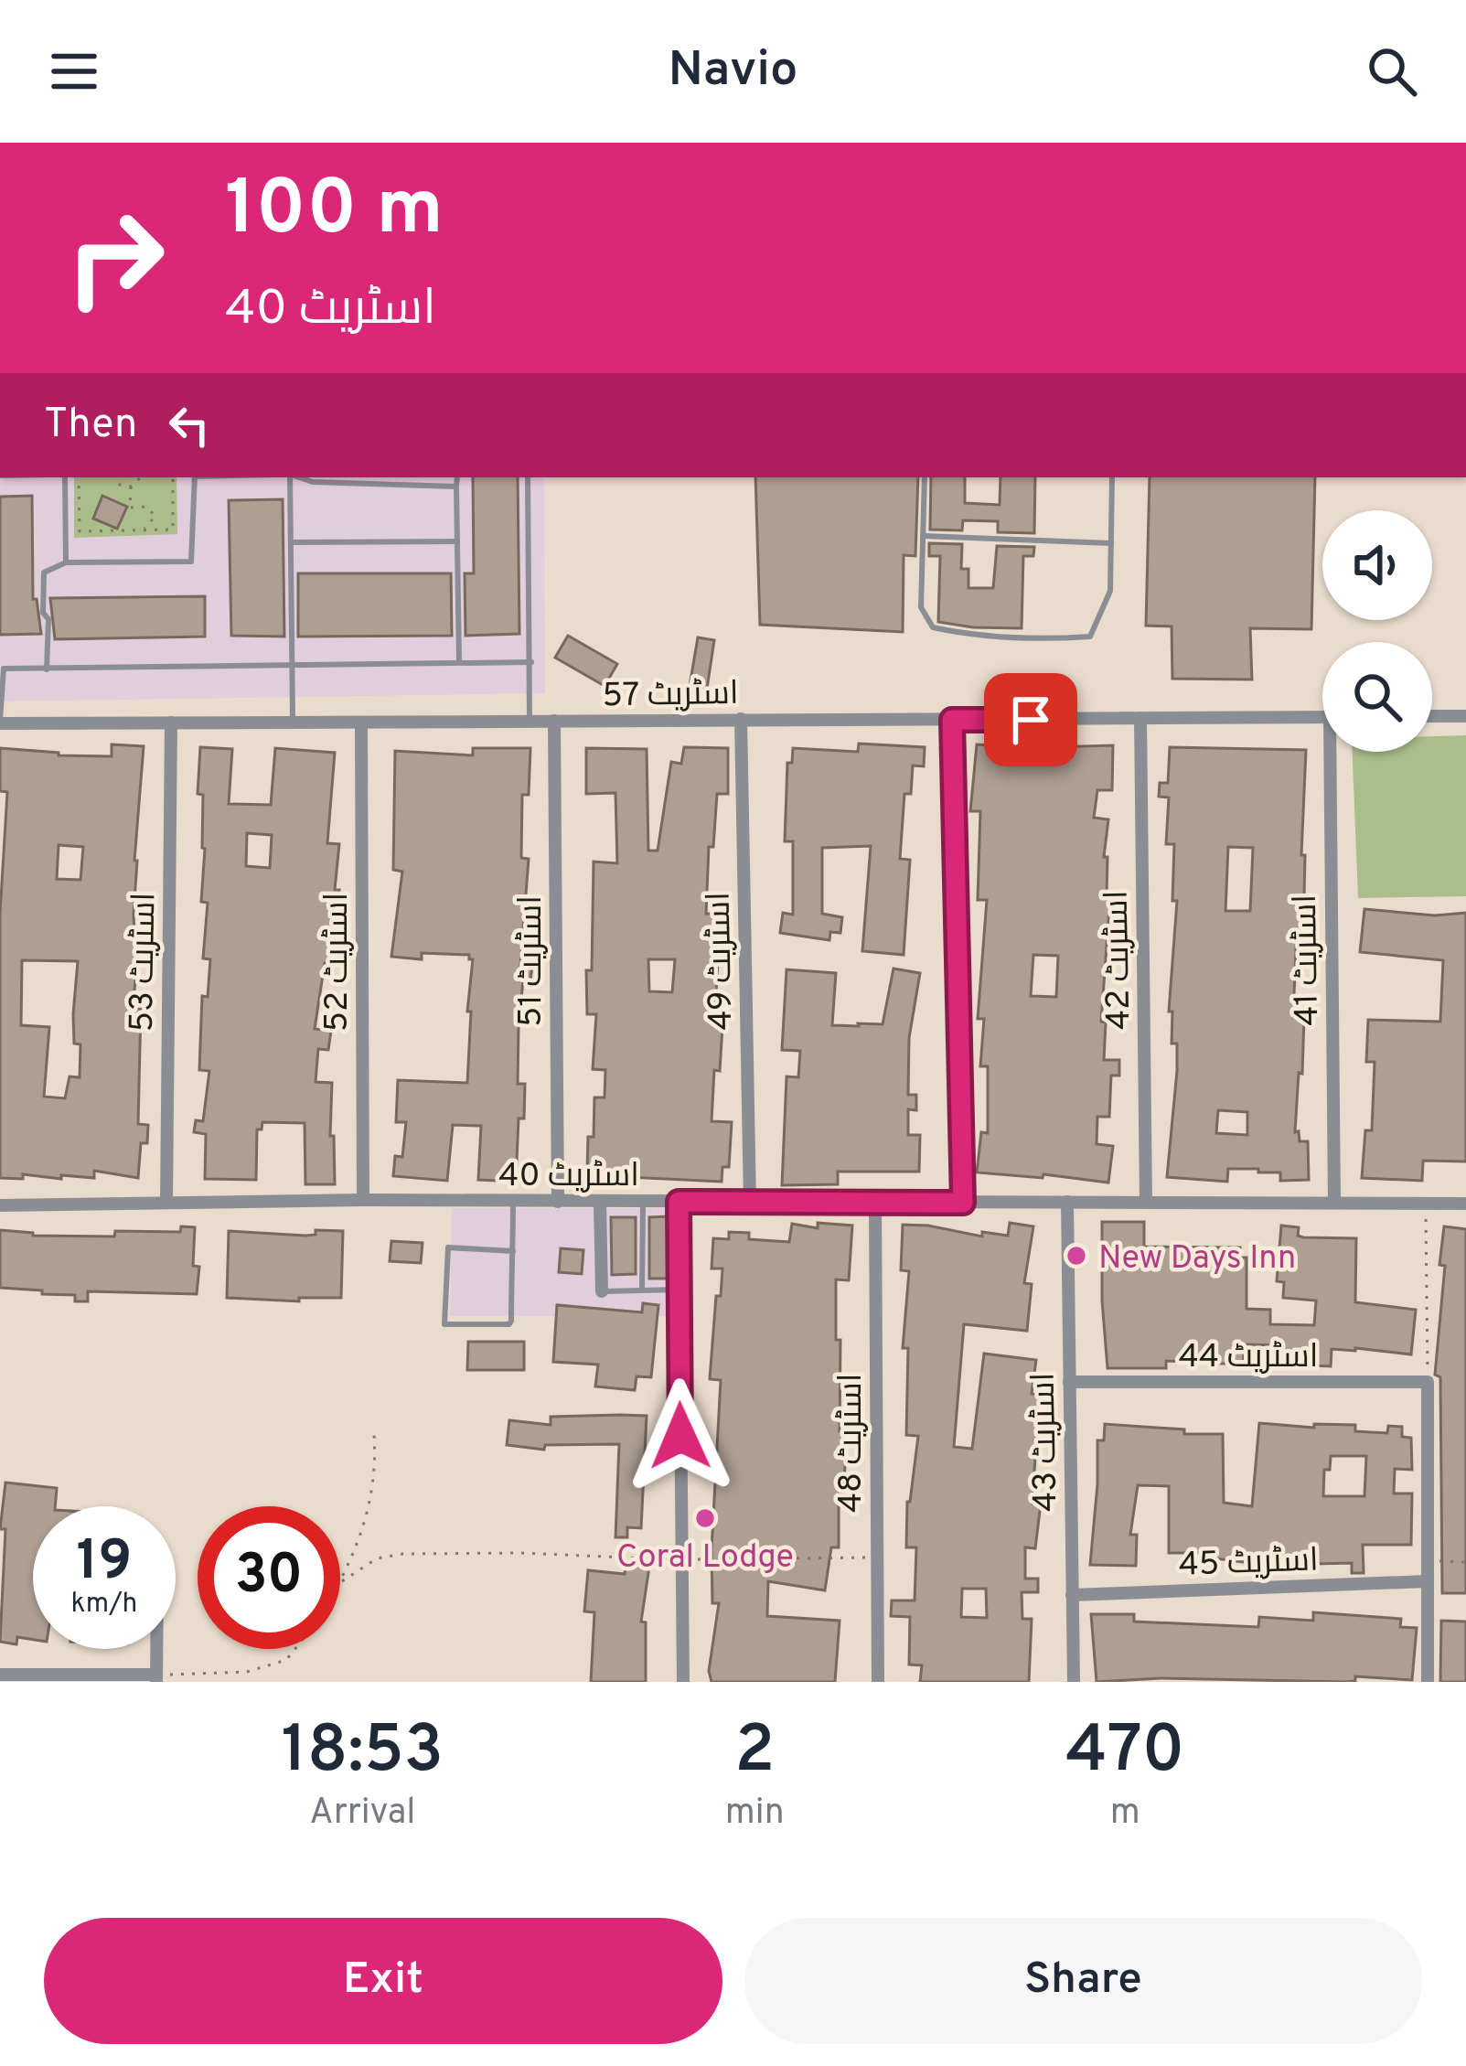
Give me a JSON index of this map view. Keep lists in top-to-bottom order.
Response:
{
  "streets": {
    "street": [
      "اسٹریٹ 57",
      "اسٹریٹ 42",
      "اسٹریٹ 41",
      "اسٹریٹ 51",
      "اسٹریٹ 49",
      "اسٹریٹ 53",
      "اسٹریٹ 52",
      "اسٹریٹ 40",
      "اسٹریٹ 44",
      "اسٹریٹ 43",
      "اسٹریٹ 48",
      "اسٹریٹ 45"
    ]
  },
  "crossings": [
    ["اسٹریٹ 57", "اسٹریٹ 42"],
    ["اسٹریٹ 57", "اسٹریٹ 51"],
    ["اسٹریٹ 57", "اسٹریٹ 49"],
    ["اسٹریٹ 57", "اسٹریٹ 53"],
    ["اسٹریٹ 57", "اسٹریٹ 52"],
    ["اسٹریٹ 42", "اسٹریٹ 40"],
    ["اسٹریٹ 41", "اسٹریٹ 40"],
    ["اسٹریٹ 51", "اسٹریٹ 40"],
    ["اسٹریٹ 49", "اسٹریٹ 40"],
    ["اسٹریٹ 53", "اسٹریٹ 40"],
    ["اسٹریٹ 52", "اسٹریٹ 40"],
    ["اسٹریٹ 40", "اسٹریٹ 43"],
    ["اسٹریٹ 40", "اسٹریٹ 48"],
    ["اسٹریٹ 44", "اسٹریٹ 43"],
    ["اسٹریٹ 43", "اسٹریٹ 45"]
  ],
  "places": ["New Days Inn", "Coral Lodge"],
  "page": {
    "header": "Navio",
    "turn": ["100 m", "اسٹریٹ 40"],
    "then": "Then",
    "speed": "19 km/h",
    "limit": "30",
    "eta": [
      "18:53",
      "Arrival",
      "2",
      "min",
      "470",
      "m"
    ],
    "buttons": ["Exit", "Share"]
  }
}
